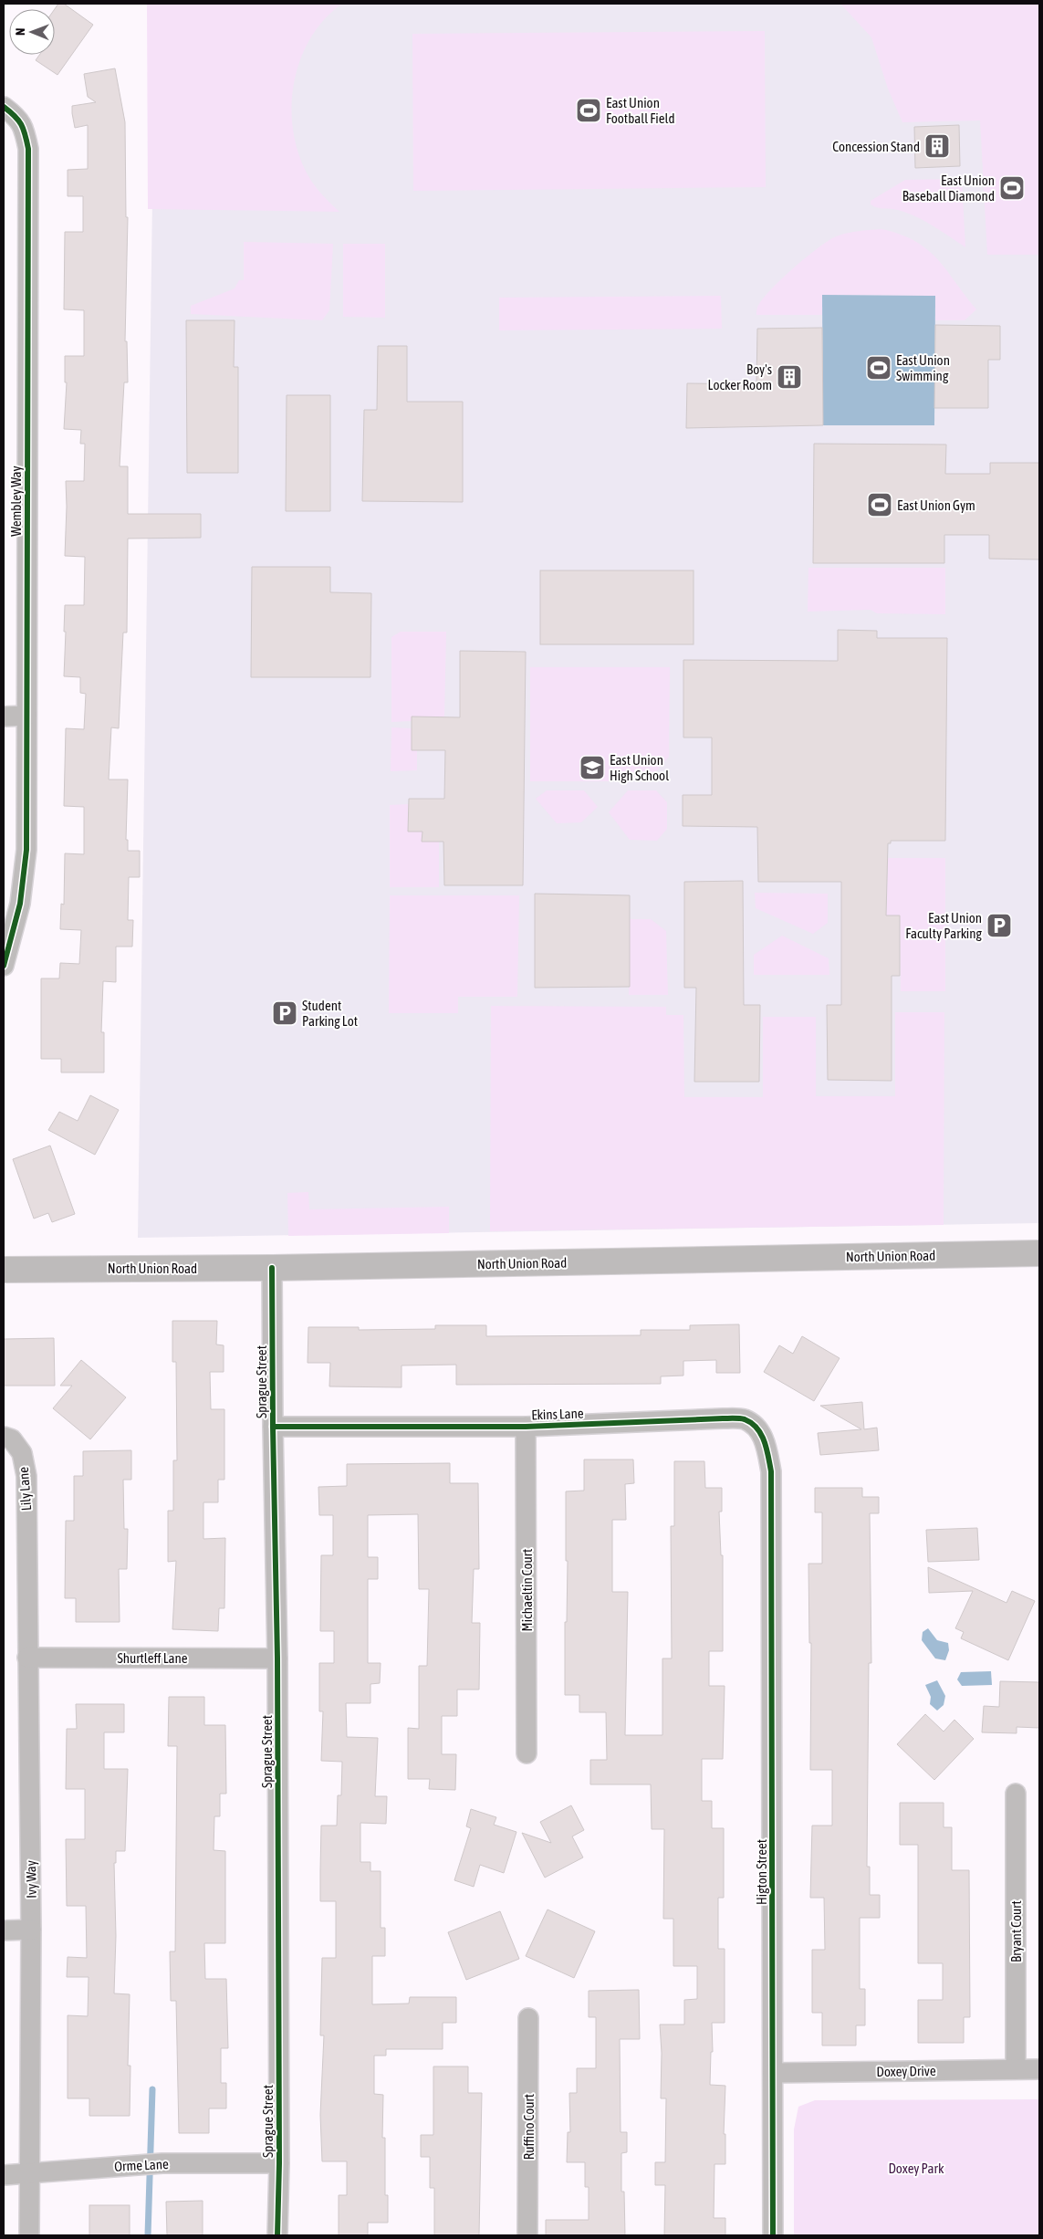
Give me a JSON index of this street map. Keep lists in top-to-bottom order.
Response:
{
  "streets": {
    "street": [
      "Wembley Way",
      "North Union Road",
      "Sprague Street",
      "Ekins Lane",
      "Lily Lane",
      "Michaeltin Court",
      "Shurtleff Lane",
      "Higton Street",
      "Ivy Way",
      "Bryant Court",
      "Doxey Drive",
      "Ruffino Court",
      "Orme Lane"
    ]
  },
  "crossings": [
    ["North Union Road", "Sprague Street"],
    ["Sprague Street", "Ekins Lane"],
    ["Sprague Street", "Shurtleff Lane"],
    ["Sprague Street", "Orme Lane"],
    ["Ekins Lane", "Michaeltin Court"],
    ["Ekins Lane", "Higton Street"],
    ["Lily Lane", "Ivy Way"],
    ["Shurtleff Lane", "Ivy Way"],
    ["Higton Street", "Doxey Drive"],
    ["Ivy Way", "Orme Lane"],
    ["Bryant Court", "Doxey Drive"]
  ],
  "parks": ["Doxey Park"],
  "places": {
    "sports": [
      "East Union Football Field",
      "East Union Baseball Diamond",
      "East Union Swimming",
      "East Union Gym"
    ],
    "building": ["Concession Stand", "Boy's Locker Room"],
    "school or university": ["East Union High School"],
    "parking": ["East Union Faculty Parking", "Student Parking Lot"]
  },
  "north": "left"
}
